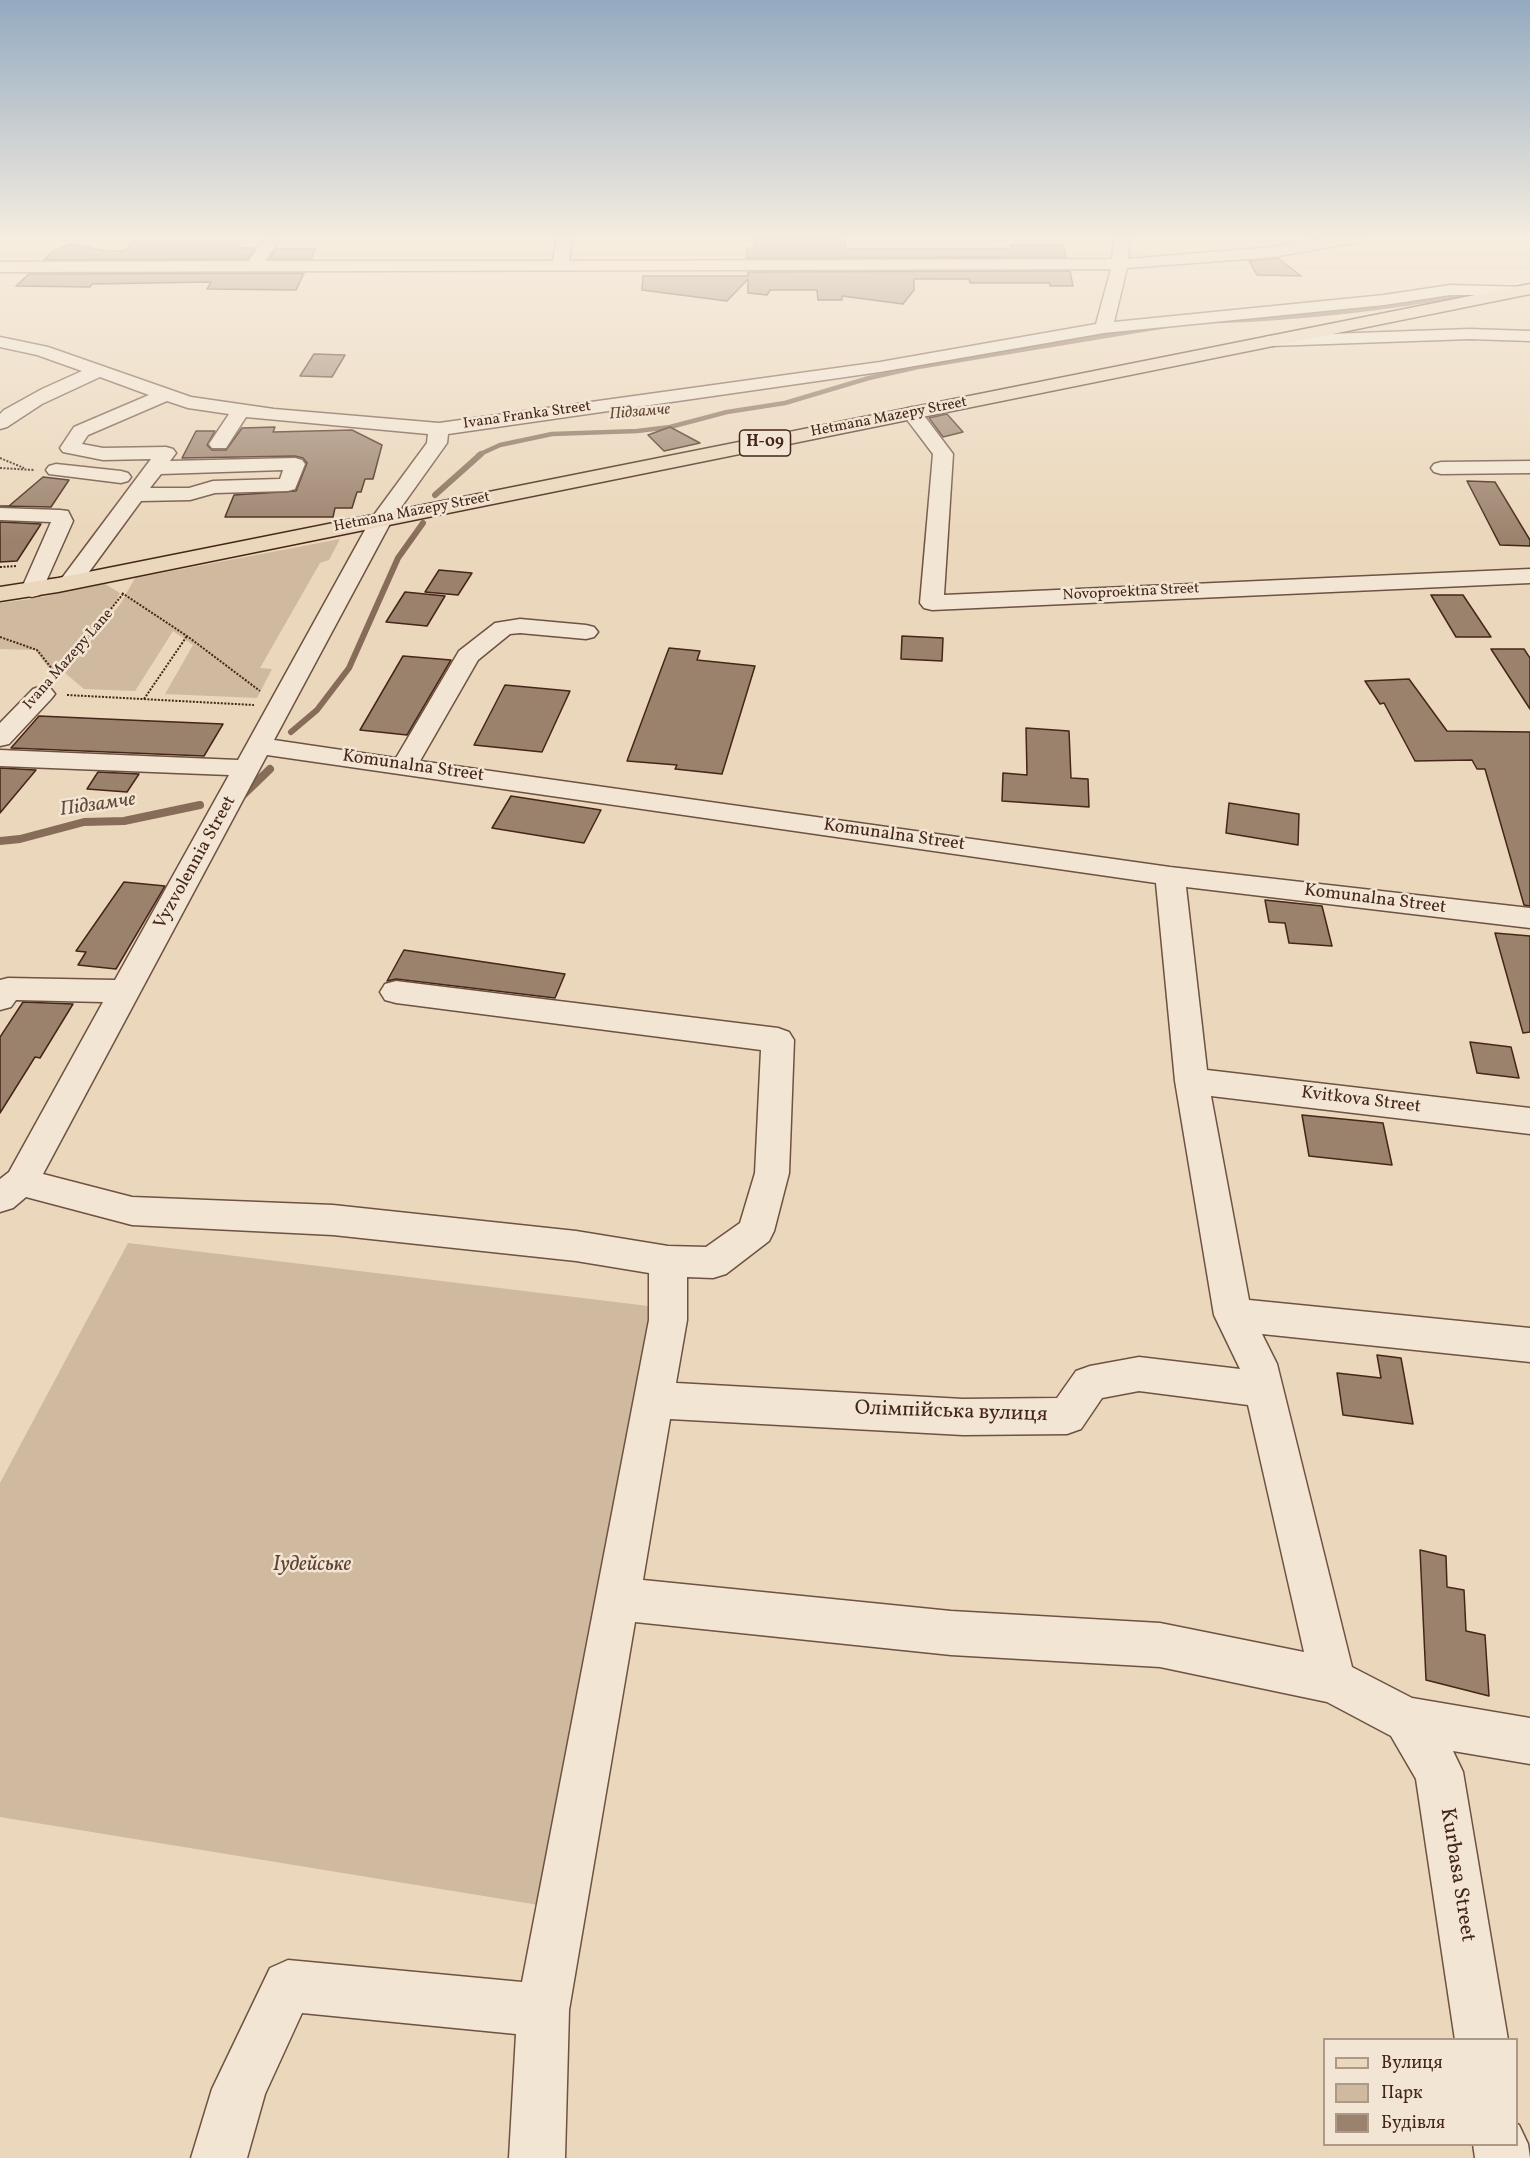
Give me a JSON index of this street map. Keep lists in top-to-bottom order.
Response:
{
  "streets": {
    "main road": ["Hetmana Mazepy Street", "Н-09"],
    "street": [
      "Ivana Franka Street",
      "Novoproektna Street",
      "Ivana Mazepy Lane",
      "Komunalna Street",
      "Vyzvolennia Street",
      "Kvitkova Street",
      "Олімпійська вулиця",
      "Kurbasa Street"
    ]
  },
  "crossings": [
    ["Ivana Franka Street", "Vyzvolennia Street"],
    ["Hetmana Mazepy Street", "Novoproektna Street"],
    ["Hetmana Mazepy Street", "Vyzvolennia Street"],
    ["Komunalna Street", "Vyzvolennia Street"]
  ],
  "water": ["Підзамче"],
  "parks": ["Іудейське"],
  "legend": ["Вулиця", "Парк", "Будівля"]
}
